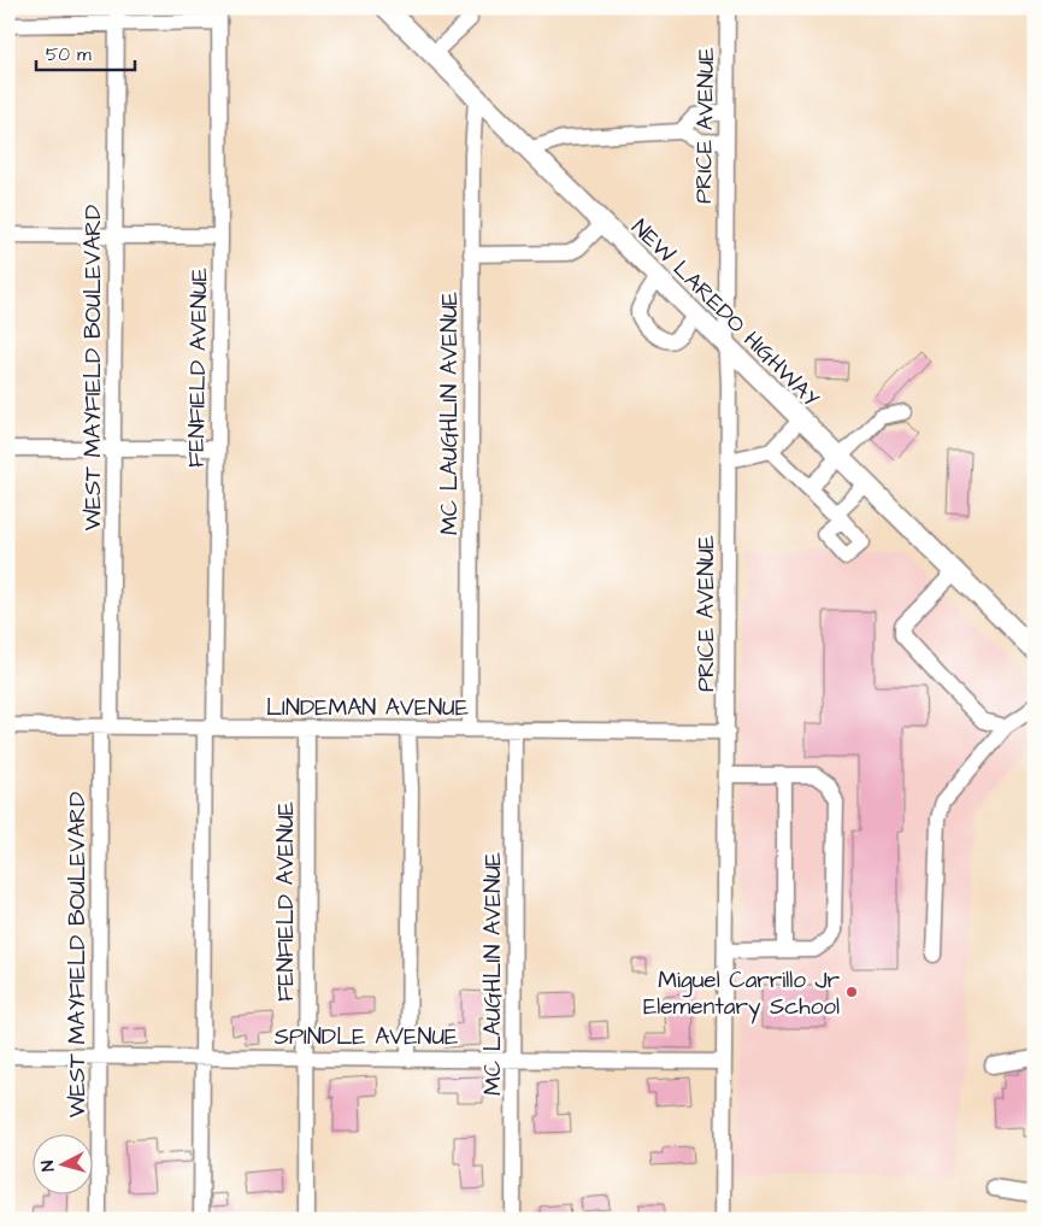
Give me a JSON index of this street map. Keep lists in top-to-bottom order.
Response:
{
  "streets": {
    "main road": ["NEW LAREDO HIGHWAY"],
    "street": [
      "PRICE AVENUE",
      "WEST MAYFIELD BOULEVARD",
      "FENFIELD AVENUE",
      "MC LAUGHLIN AVENUE",
      "LINDEMAN AVENUE",
      "SPINDLE AVENUE"
    ]
  },
  "crossings": [
    ["PRICE AVENUE", "NEW LAREDO HIGHWAY"],
    ["PRICE AVENUE", "LINDEMAN AVENUE"],
    ["PRICE AVENUE", "SPINDLE AVENUE"],
    ["NEW LAREDO HIGHWAY", "MC LAUGHLIN AVENUE"],
    ["WEST MAYFIELD BOULEVARD", "LINDEMAN AVENUE"],
    ["WEST MAYFIELD BOULEVARD", "SPINDLE AVENUE"],
    ["FENFIELD AVENUE", "LINDEMAN AVENUE"],
    ["FENFIELD AVENUE", "SPINDLE AVENUE"],
    ["MC LAUGHLIN AVENUE", "LINDEMAN AVENUE"],
    ["MC LAUGHLIN AVENUE", "SPINDLE AVENUE"]
  ],
  "places": ["Miguel Carrillo Jr Elementary School"],
  "scale_bar": "50 m",
  "north": "left"
}
